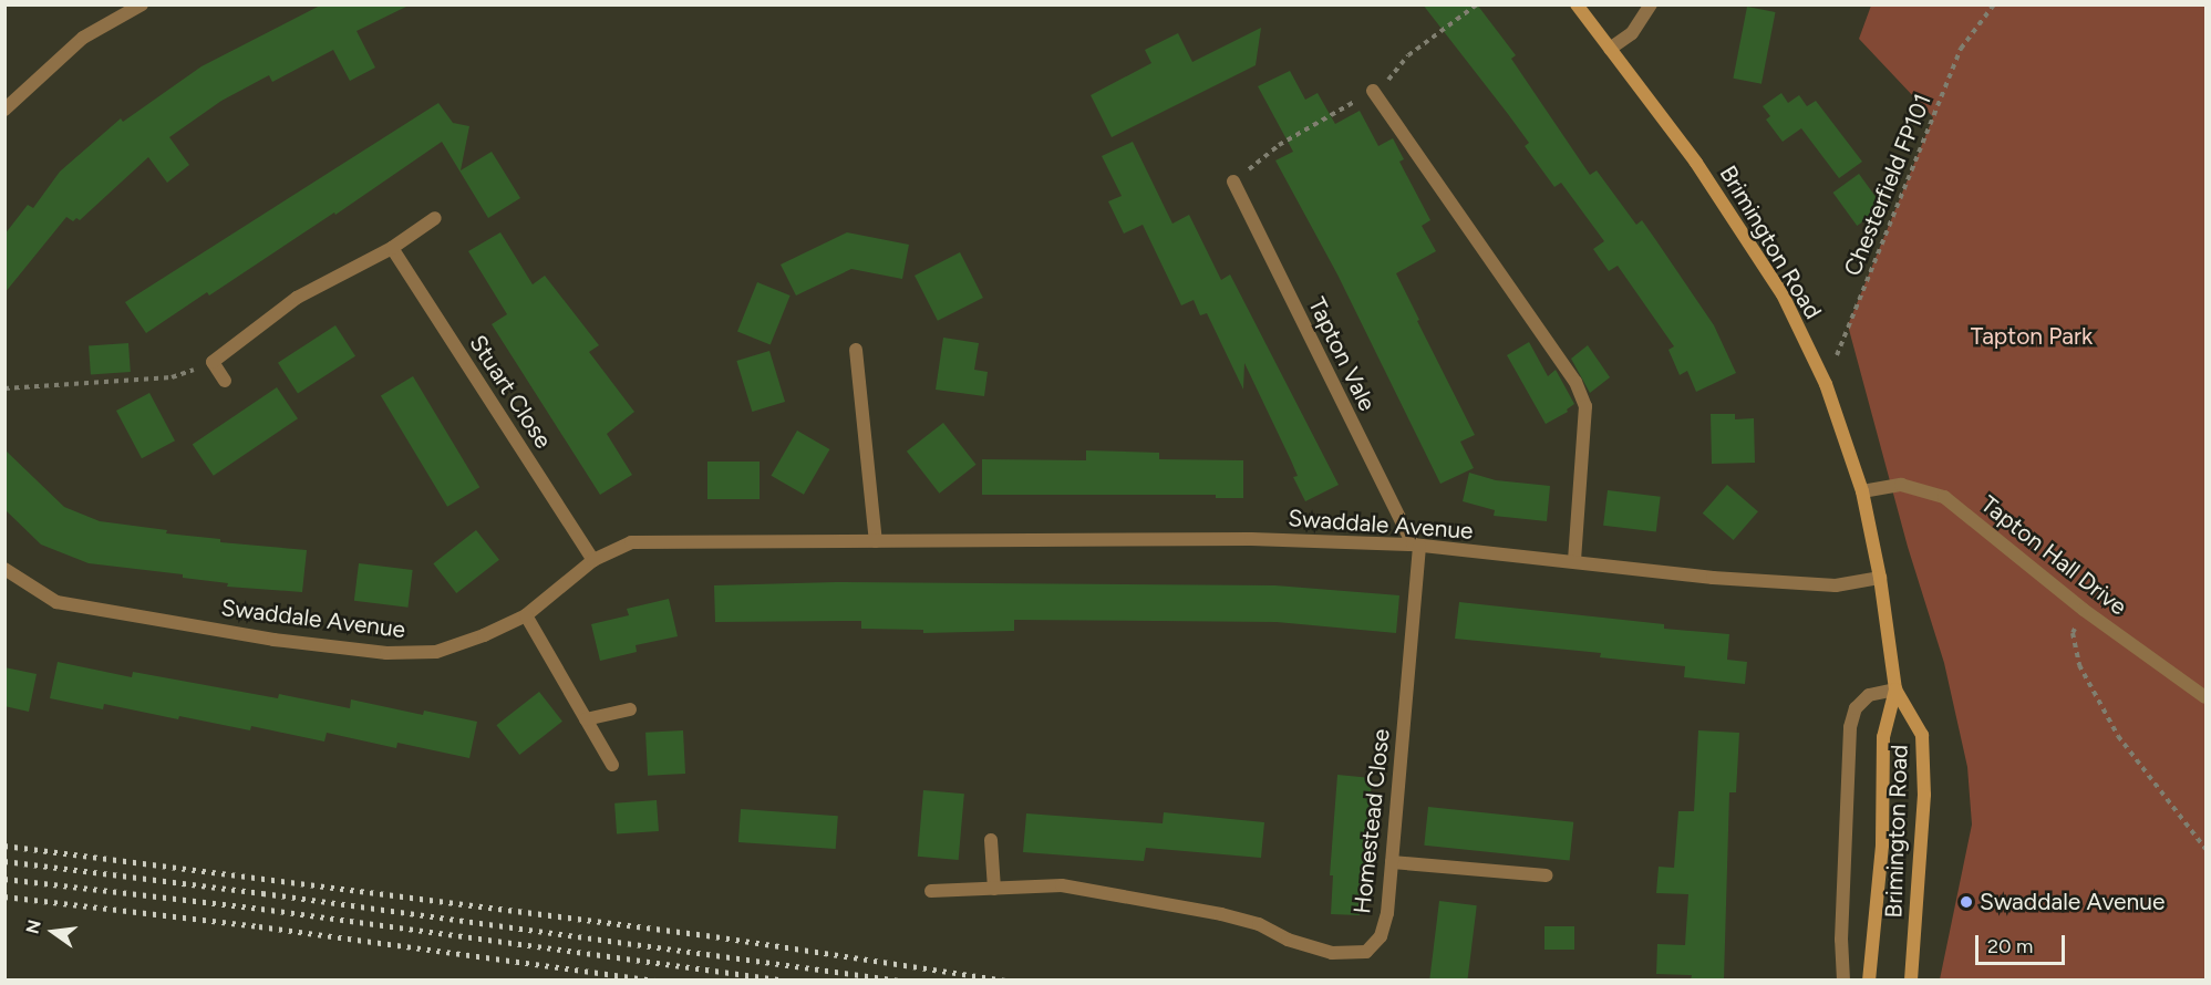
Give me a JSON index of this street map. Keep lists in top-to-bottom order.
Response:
{
  "streets": {
    "main road": ["Brimington Road"],
    "street": [
      "Tapton Vale",
      "Stuart Close",
      "Swaddale Avenue",
      "Tapton Hall Drive",
      "Homestead Close"
    ],
    "path": ["Chesterfield FP101"]
  },
  "crossings": [
    ["Chesterfield FP101", "Brimington Road"],
    ["Brimington Road", "Swaddale Avenue"],
    ["Brimington Road", "Tapton Hall Drive"],
    ["Tapton Vale", "Swaddale Avenue"],
    ["Tapton Vale", "Homestead Close"],
    ["Stuart Close", "Swaddale Avenue"],
    ["Swaddale Avenue", "Homestead Close"]
  ],
  "parks": ["Tapton Park"],
  "places": ["Swaddale Avenue"],
  "scale_bar": "20 m",
  "north": "left"
}
